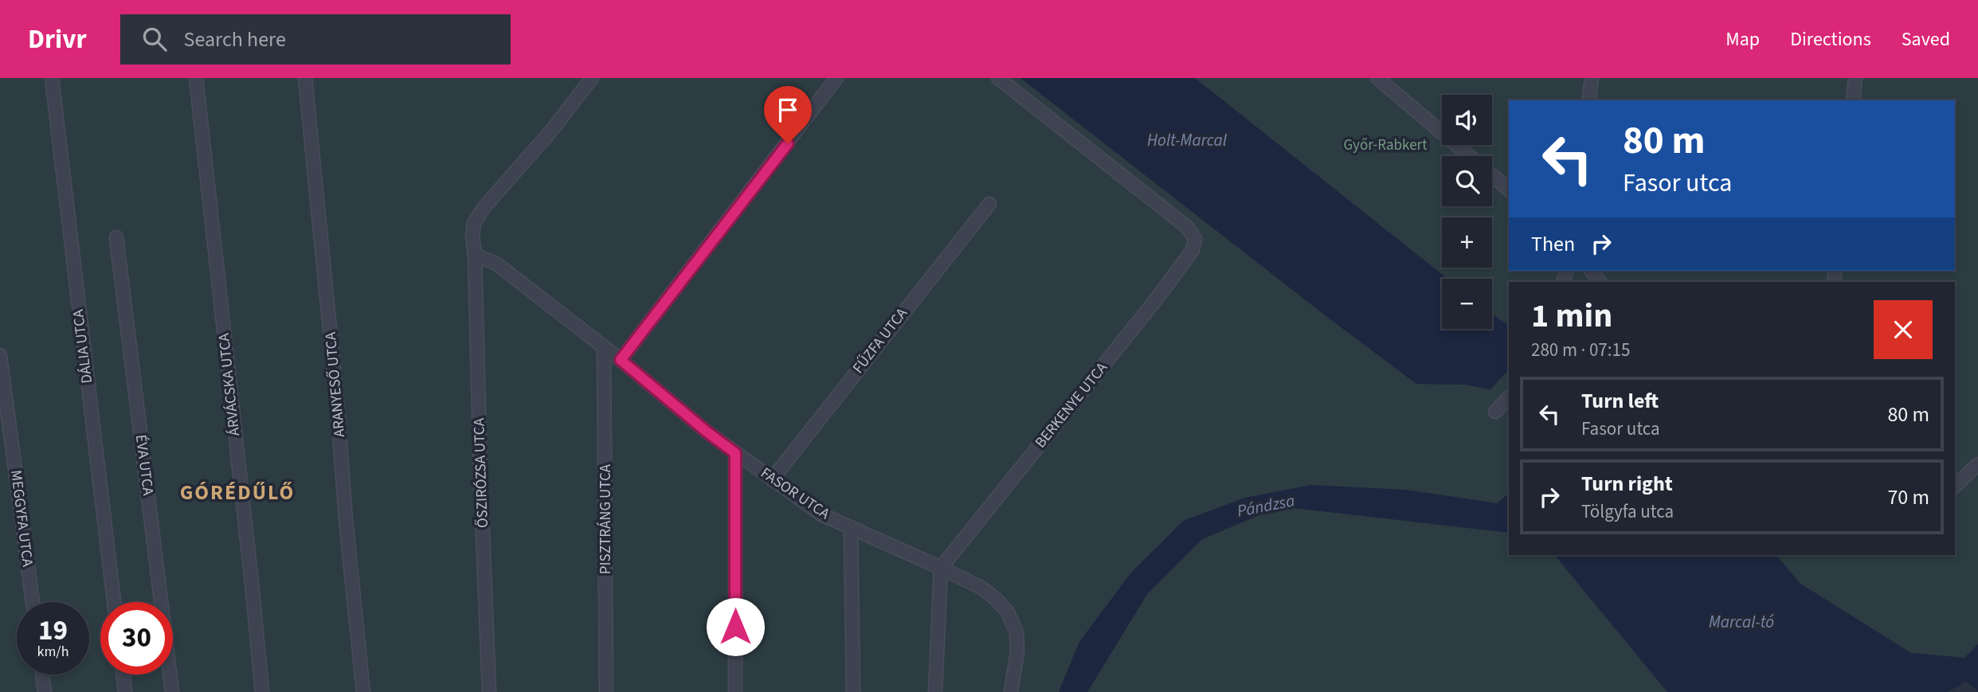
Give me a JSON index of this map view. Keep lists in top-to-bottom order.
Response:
{
  "streets": {
    "street": [
      "FŰZFA UTCA",
      "DÁLIA UTCA",
      "ÁRVÁCSKA UTCA",
      "ARANYESŐ UTCA",
      "BERKENYE UTCA",
      "ÉVA UTCA",
      "ŐSZIRÓZSA UTCA",
      "FASOR UTCA",
      "MEGGYFA UTCA",
      "PISZTRÁNG UTCA"
    ]
  },
  "crossings": [
    ["FŰZFA UTCA", "FASOR UTCA"],
    ["BERKENYE UTCA", "FASOR UTCA"],
    ["ŐSZIRÓZSA UTCA", "FASOR UTCA"],
    ["FASOR UTCA", "PISZTRÁNG UTCA"]
  ],
  "districts": ["GÓRÉDŰLŐ"],
  "water": ["Holt-Marcal", "Pándzsa", "Marcal-tó"],
  "parks": ["Győr-Rabkert"],
  "page": {
    "header": "Drivr",
    "search": "Search here",
    "nav": ["Map", "Directions", "Saved"],
    "map_buttons": ["+", "−"],
    "turn": ["80 m", "Fasor utca"],
    "then": "Then",
    "heading": ["1 min", "280 m · 07:15"],
    "list": [
      {
        "name": "Turn left",
        "note": "Fasor utca",
        "value": "80 m"
      },
      {
        "name": "Turn right",
        "note": "Tölgyfa utca",
        "value": "70 m"
      }
    ],
    "speed": "19 km/h",
    "limit": "30"
  }
}
